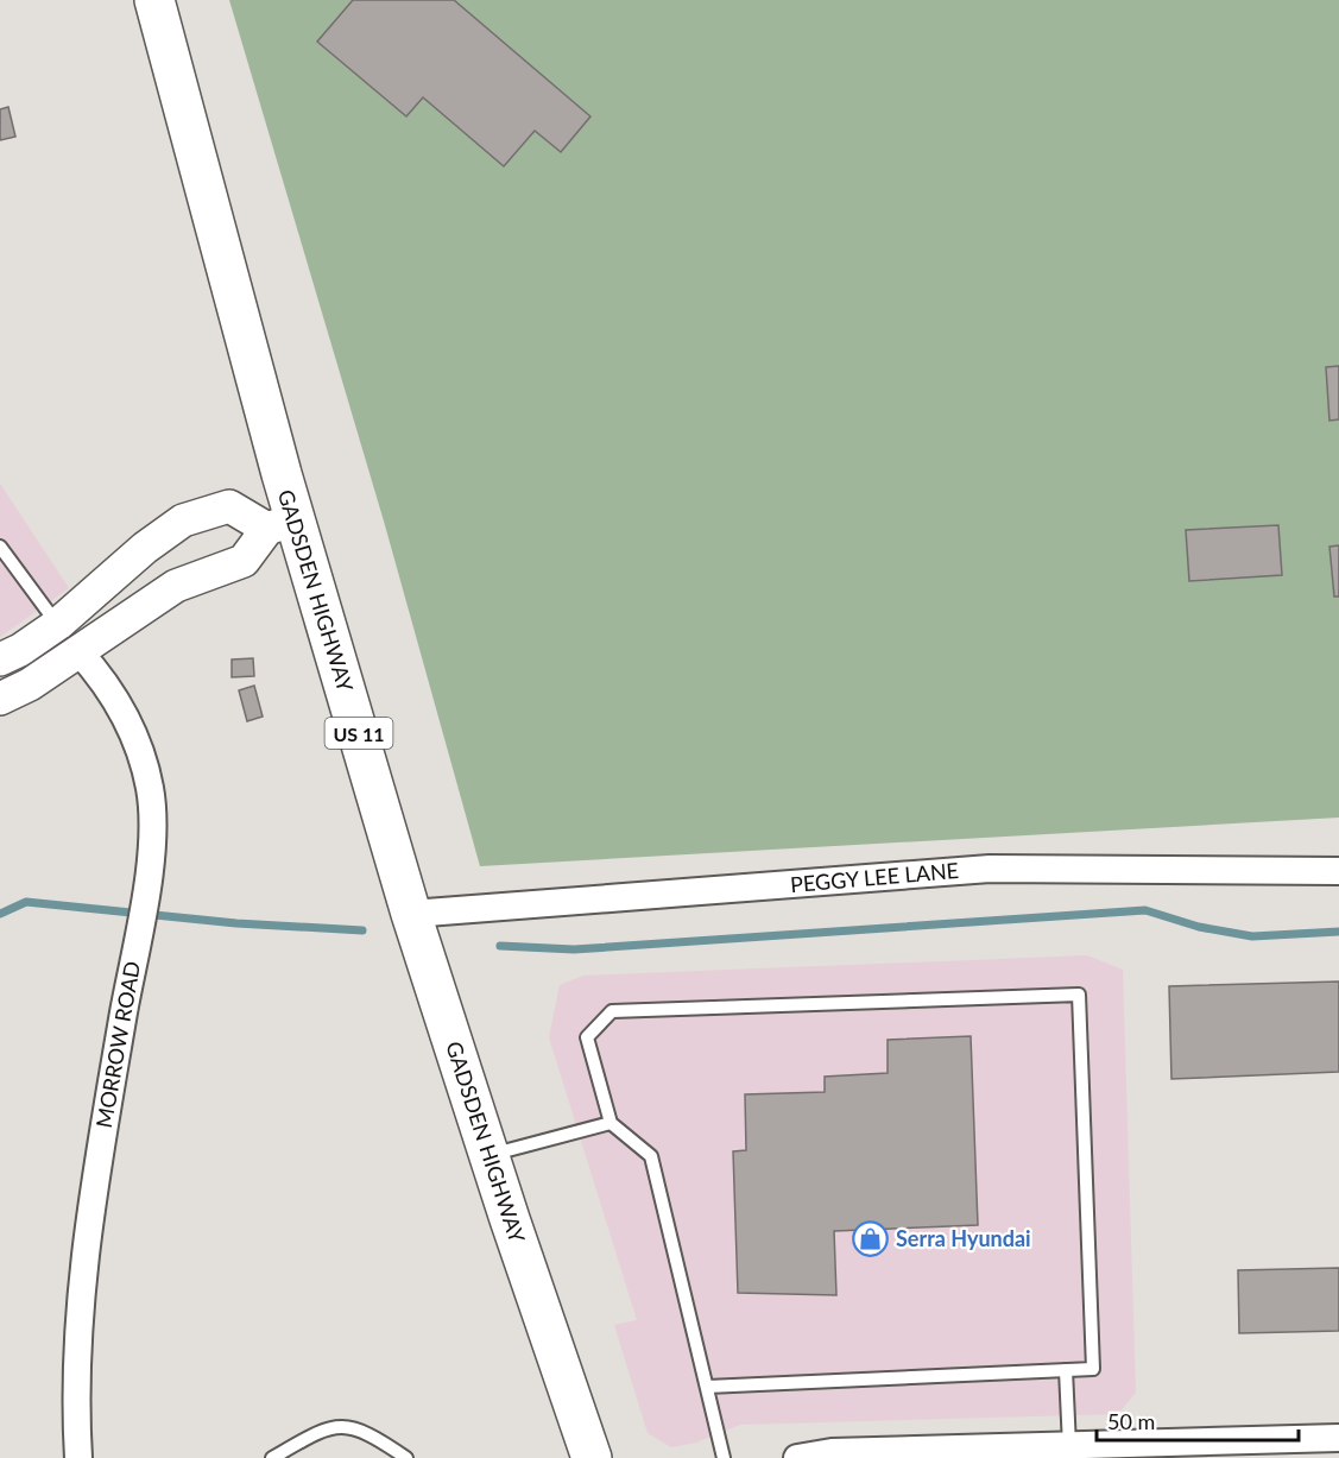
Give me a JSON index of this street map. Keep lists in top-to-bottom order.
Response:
{
  "streets": {
    "main road": ["GADSDEN HIGHWAY", "US 11"],
    "street": ["PEGGY LEE LANE", "MORROW ROAD"]
  },
  "crossings": [
    ["GADSDEN HIGHWAY", "PEGGY LEE LANE"]
  ],
  "places": {
    "shop": ["Serra Hyundai"]
  },
  "scale_bar": "50 m"
}
